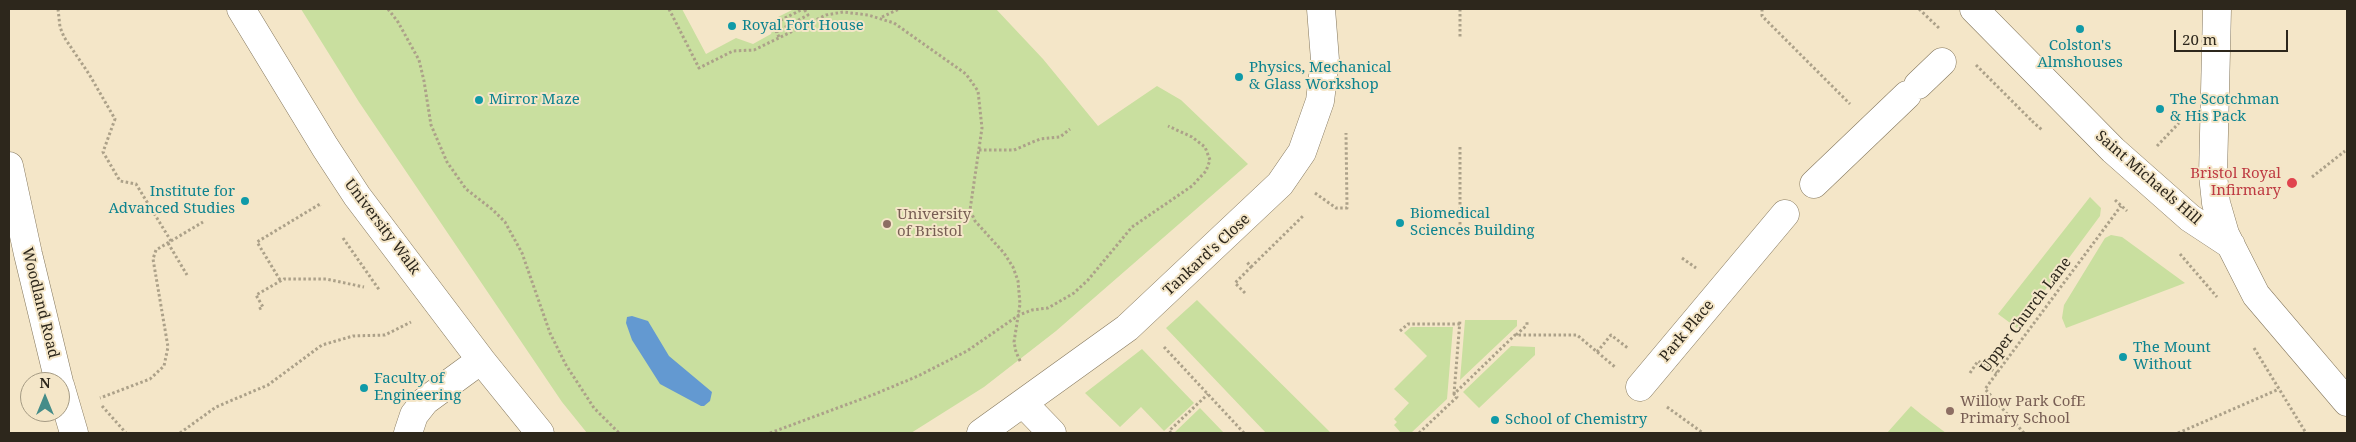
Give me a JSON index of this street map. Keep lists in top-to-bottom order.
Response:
{
  "streets": {
    "street": [
      "Saint Michaels Hill",
      "University Walk",
      "Tankard's Close",
      "Woodland Road",
      "Park Place"
    ],
    "path": ["Upper Church Lane"]
  },
  "places": [
    "Royal Fort House",
    "Colston's Almshouses",
    "Physics, Mechanical & Glass Workshop",
    "Mirror Maze",
    "The Scotchman & His Pack",
    "Bristol Royal Infirmary",
    "Institute for Advanced Studies",
    "Biomedical Sciences Building",
    "University of Bristol",
    "The Mount Without",
    "Faculty of Engineering",
    "Willow Park CofE Primary School",
    "School of Chemistry"
  ],
  "scale_bar": "20 m",
  "north": "top"
}
